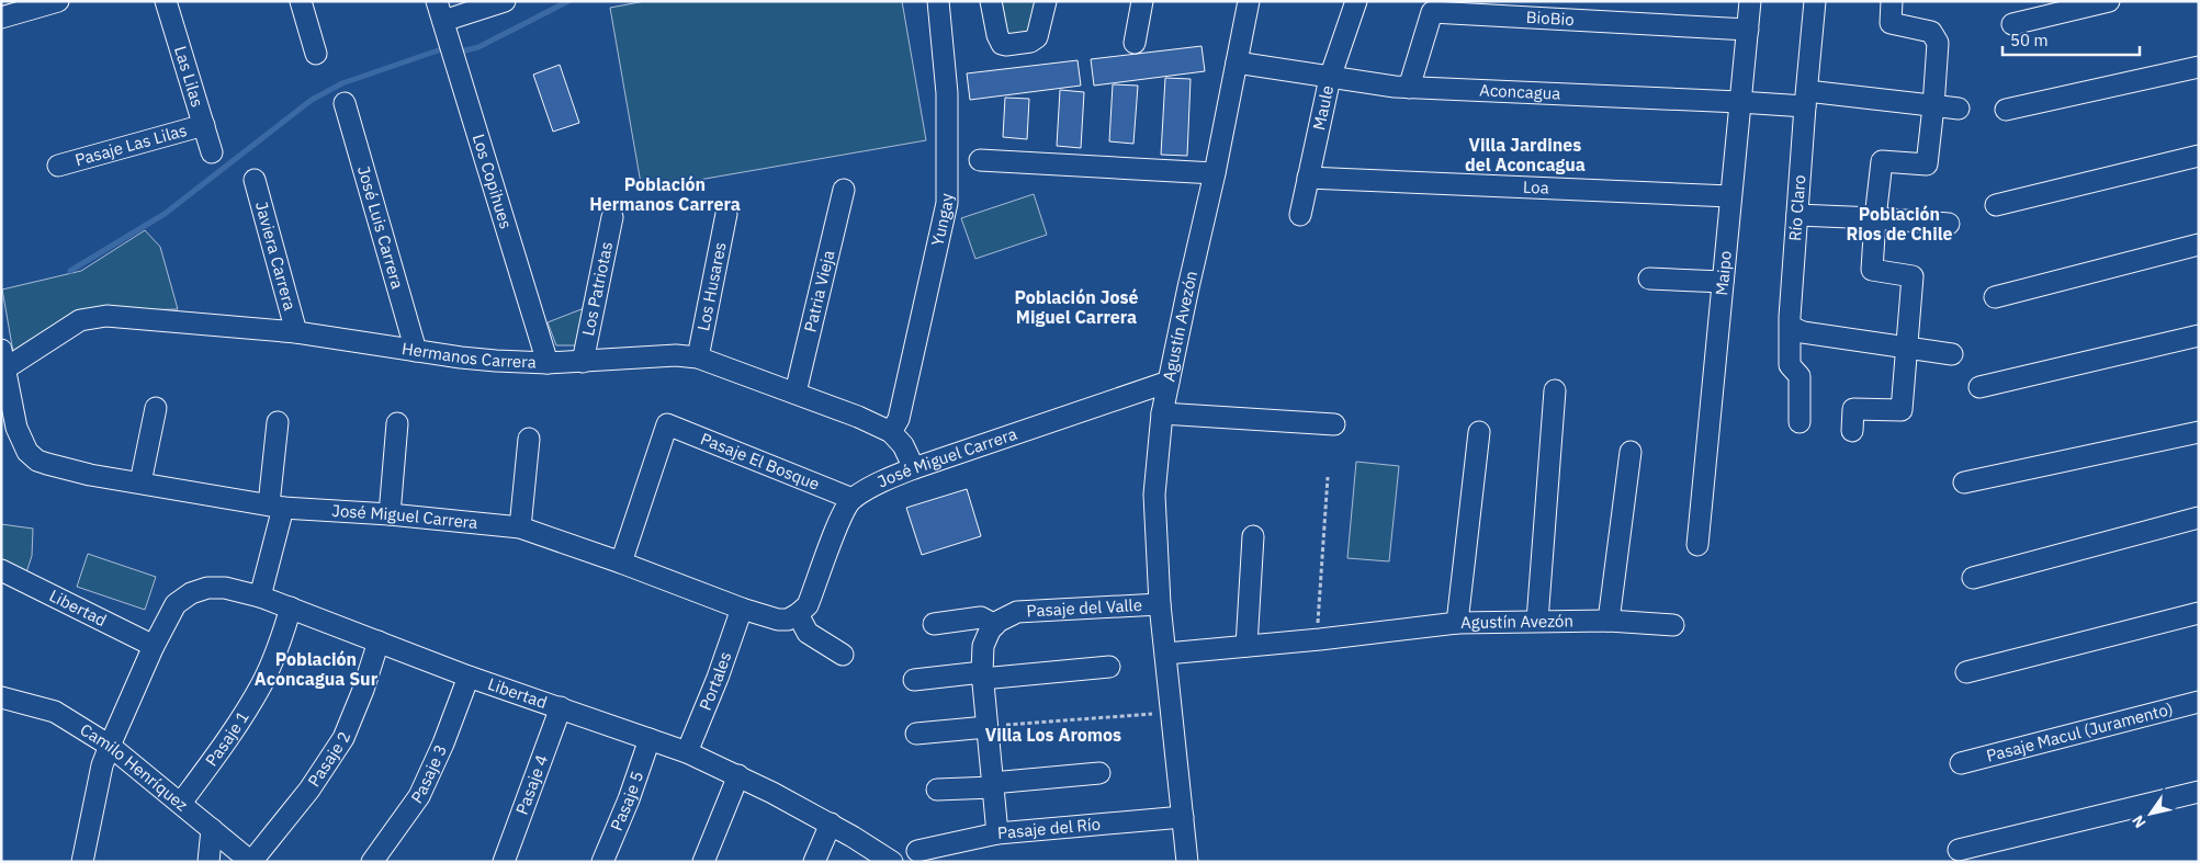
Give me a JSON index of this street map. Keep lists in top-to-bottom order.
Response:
{
  "streets": {
    "street": [
      "BioBio",
      "Las Lilas",
      "Aconcagua",
      "Maule",
      "Pasaje Las Lilas",
      "Los Copihues",
      "Loa",
      "Río Claro",
      "Yungay",
      "José Luis Carrera",
      "Javiera Carrera",
      "Maipo",
      "Los Husares",
      "Los Patriotas",
      "Patria Vieja",
      "Agustín Avezón",
      "Hermanos Carrera",
      "José Miguel Carrera",
      "Pasaje El Bosque",
      "Libertad",
      "Pasaje del Valle",
      "Portales",
      "Pasaje Macul (Juramento)",
      "Pasaje 1",
      "Pasaje 2",
      "Camilo Henríquez",
      "Pasaje 3",
      "Pasaje 4",
      "Pasaje 5",
      "Pasaje del Río"
    ]
  },
  "crossings": [
    ["BioBio", "Aconcagua"],
    ["BioBio", "Maipo"],
    ["Las Lilas", "Pasaje Las Lilas"],
    ["Aconcagua", "Maule"],
    ["Aconcagua", "Río Claro"],
    ["Aconcagua", "Maipo"],
    ["Aconcagua", "Agustín Avezón"],
    ["Maule", "Loa"],
    ["Los Copihues", "Hermanos Carrera"],
    ["Loa", "Maipo"],
    ["Yungay", "Hermanos Carrera"],
    ["José Luis Carrera", "Hermanos Carrera"],
    ["Javiera Carrera", "Hermanos Carrera"],
    ["Los Husares", "Hermanos Carrera"],
    ["Los Patriotas", "Hermanos Carrera"],
    ["Patria Vieja", "Hermanos Carrera"],
    ["Agustín Avezón", "José Miguel Carrera"],
    ["Agustín Avezón", "Pasaje del Valle"],
    ["Agustín Avezón", "Pasaje del Río"],
    ["Hermanos Carrera", "José Miguel Carrera"],
    ["José Miguel Carrera", "Pasaje El Bosque"],
    ["José Miguel Carrera", "Portales"],
    ["Libertad", "Portales"],
    ["Libertad", "Pasaje 1"],
    ["Libertad", "Pasaje 2"],
    ["Libertad", "Camilo Henríquez"],
    ["Libertad", "Pasaje 3"],
    ["Libertad", "Pasaje 4"],
    ["Libertad", "Pasaje 5"],
    ["Pasaje 1", "Camilo Henríquez"],
    ["Pasaje 2", "Camilo Henríquez"]
  ],
  "districts": [
    "Villa Jardines del Aconcagua",
    "Población Hermanos Carrera",
    "Población Rios de Chile",
    "Población José Miguel Carrera",
    "Población Aconcagua Sur",
    "Villa Los Aromos"
  ],
  "scale_bar": "50 m",
  "north": "bottom left"
}
